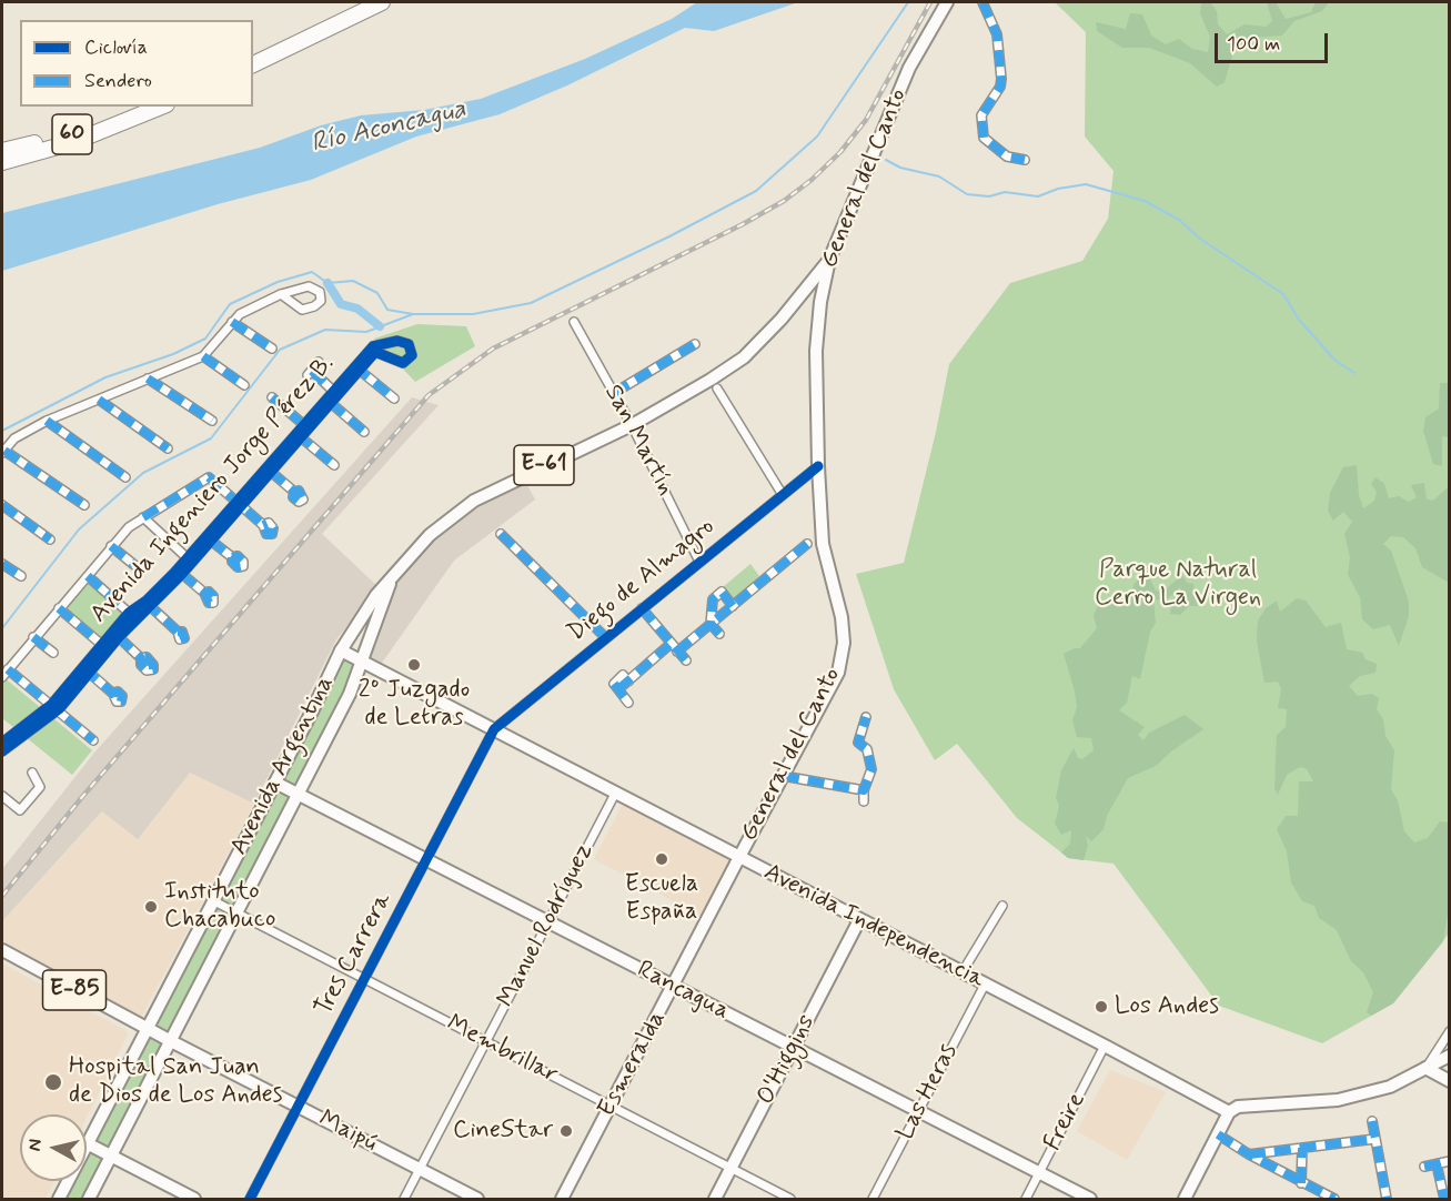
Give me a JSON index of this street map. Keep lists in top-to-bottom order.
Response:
{
  "streets": {
    "highway": ["60"],
    "main road": [
      "General del Canto",
      "E-61",
      "Avenida Argentina",
      "Avenida Independencia",
      "E-85",
      "Rancagua",
      "O'Higgins",
      "Esmeralda",
      "Maipú"
    ],
    "street": [
      "San Martín",
      "Avenida Ingeniero Jorge Pérez B.",
      "Diego de Almagro",
      "Manuel Rodríguez",
      "Tres Carrera",
      "Membrillar",
      "Las Heras",
      "Freire"
    ]
  },
  "crossings": [
    ["General del Canto", "E-61"],
    ["General del Canto", "Diego de Almagro"],
    ["General del Canto", "Avenida Independencia"],
    ["General del Canto", "Esmeralda"],
    ["San Martín", "E-61"],
    ["San Martín", "Diego de Almagro"],
    ["E-61", "Avenida Argentina"],
    ["E-61", "Avenida Independencia"],
    ["Diego de Almagro", "Avenida Independencia"],
    ["Diego de Almagro", "Tres Carrera"],
    ["Avenida Argentina", "Avenida Independencia"],
    ["Avenida Argentina", "E-85"],
    ["Avenida Argentina", "Rancagua"],
    ["Avenida Argentina", "Membrillar"],
    ["Avenida Argentina", "Maipú"],
    ["Manuel Rodríguez", "Avenida Independencia"],
    ["Manuel Rodríguez", "Rancagua"],
    ["Manuel Rodríguez", "Membrillar"],
    ["Manuel Rodríguez", "Maipú"],
    ["Avenida Independencia", "Tres Carrera"],
    ["Avenida Independencia", "O'Higgins"],
    ["Avenida Independencia", "Esmeralda"],
    ["Avenida Independencia", "Las Heras"],
    ["Avenida Independencia", "Freire"],
    ["Tres Carrera", "Rancagua"],
    ["Tres Carrera", "Membrillar"],
    ["Tres Carrera", "Maipú"],
    ["E-85", "Maipú"],
    ["Rancagua", "O'Higgins"],
    ["Rancagua", "Esmeralda"],
    ["Rancagua", "Las Heras"],
    ["Rancagua", "Freire"],
    ["Membrillar", "O'Higgins"],
    ["Membrillar", "Esmeralda"]
  ],
  "water": ["Río Aconcagua"],
  "parks": ["Parque Natural Cerro La Virgen"],
  "places": [
    "2º Juzgado de Letras",
    "Escuela España",
    "Instituto Chacabuco",
    "Los Andes",
    "Hospital San Juan de Dios de Los Andes",
    "CineStar"
  ],
  "legend": ["Ciclovía", "Sendero"],
  "scale_bar": "100 m",
  "north": "left"
}
